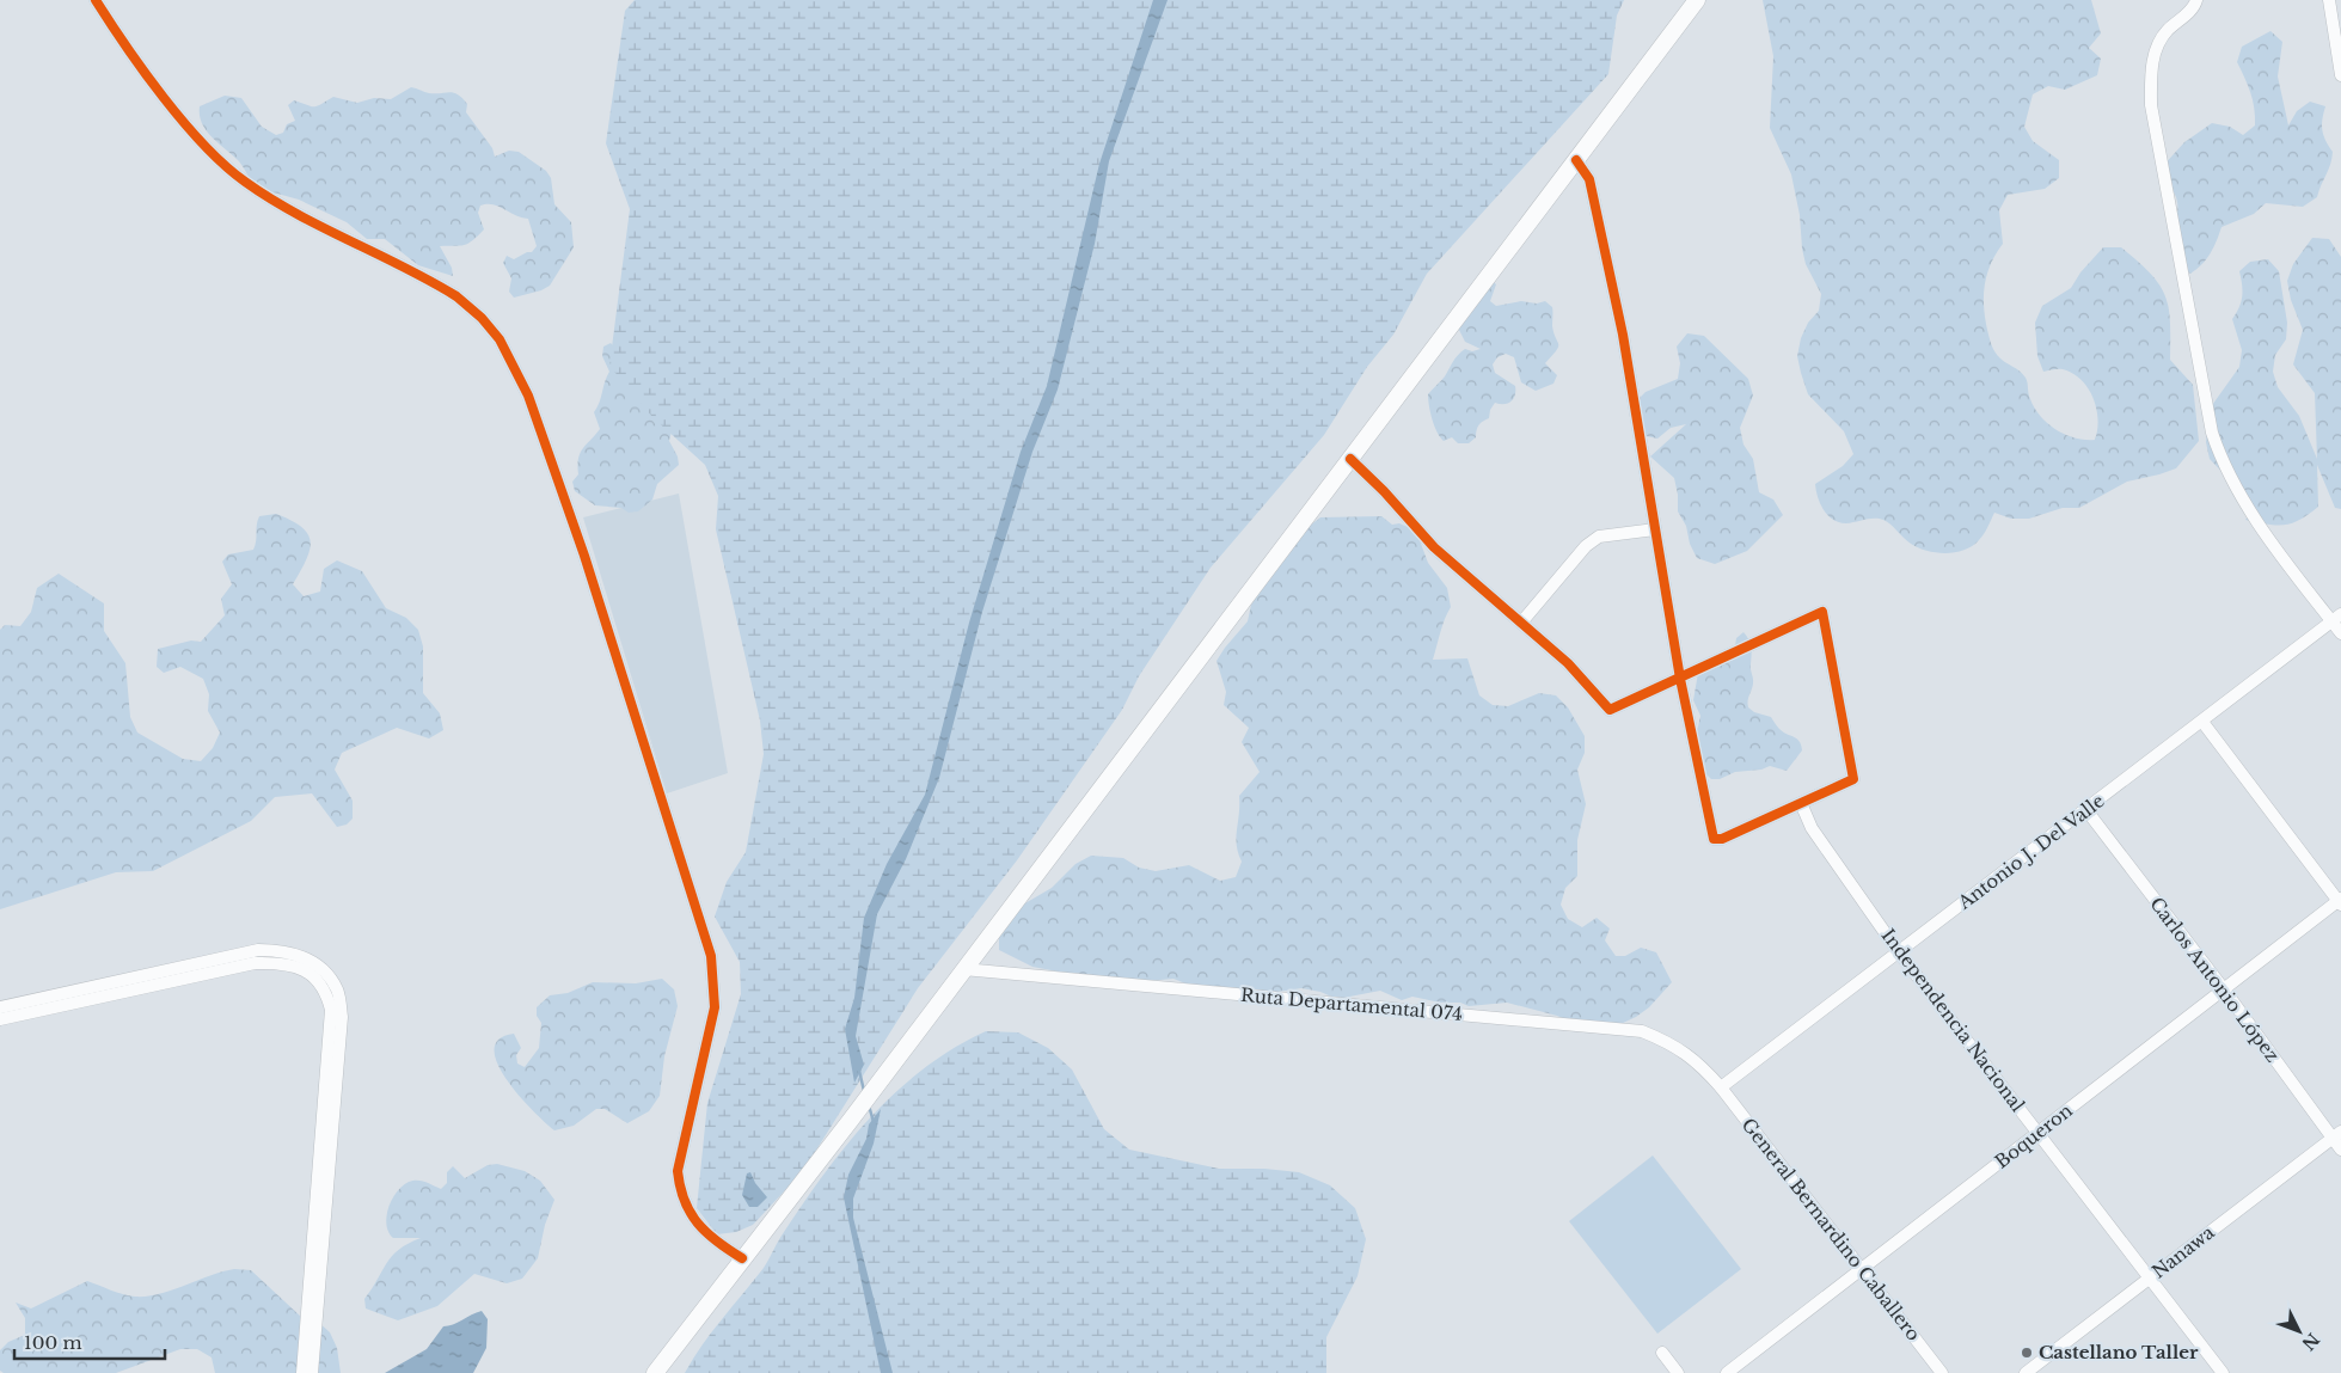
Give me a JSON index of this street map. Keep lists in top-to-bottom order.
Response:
{
  "streets": {
    "street": [
      "Antonio J. Del Valle",
      "Carlos Antonio López",
      "Ruta Departamental 074",
      "Independencia Nacional",
      "Boqueron",
      "General Bernardino Caballero",
      "Nanawa"
    ]
  },
  "crossings": [
    ["Antonio J. Del Valle", "Carlos Antonio López"],
    ["Antonio J. Del Valle", "Ruta Departamental 074"],
    ["Antonio J. Del Valle", "Independencia Nacional"],
    ["Antonio J. Del Valle", "General Bernardino Caballero"],
    ["Carlos Antonio López", "Boqueron"],
    ["Carlos Antonio López", "Nanawa"],
    ["Ruta Departamental 074", "General Bernardino Caballero"],
    ["Independencia Nacional", "Boqueron"],
    ["Independencia Nacional", "Nanawa"],
    ["Boqueron", "General Bernardino Caballero"]
  ],
  "places": ["Castellano Taller"],
  "scale_bar": "100 m",
  "north": "bottom right"
}
